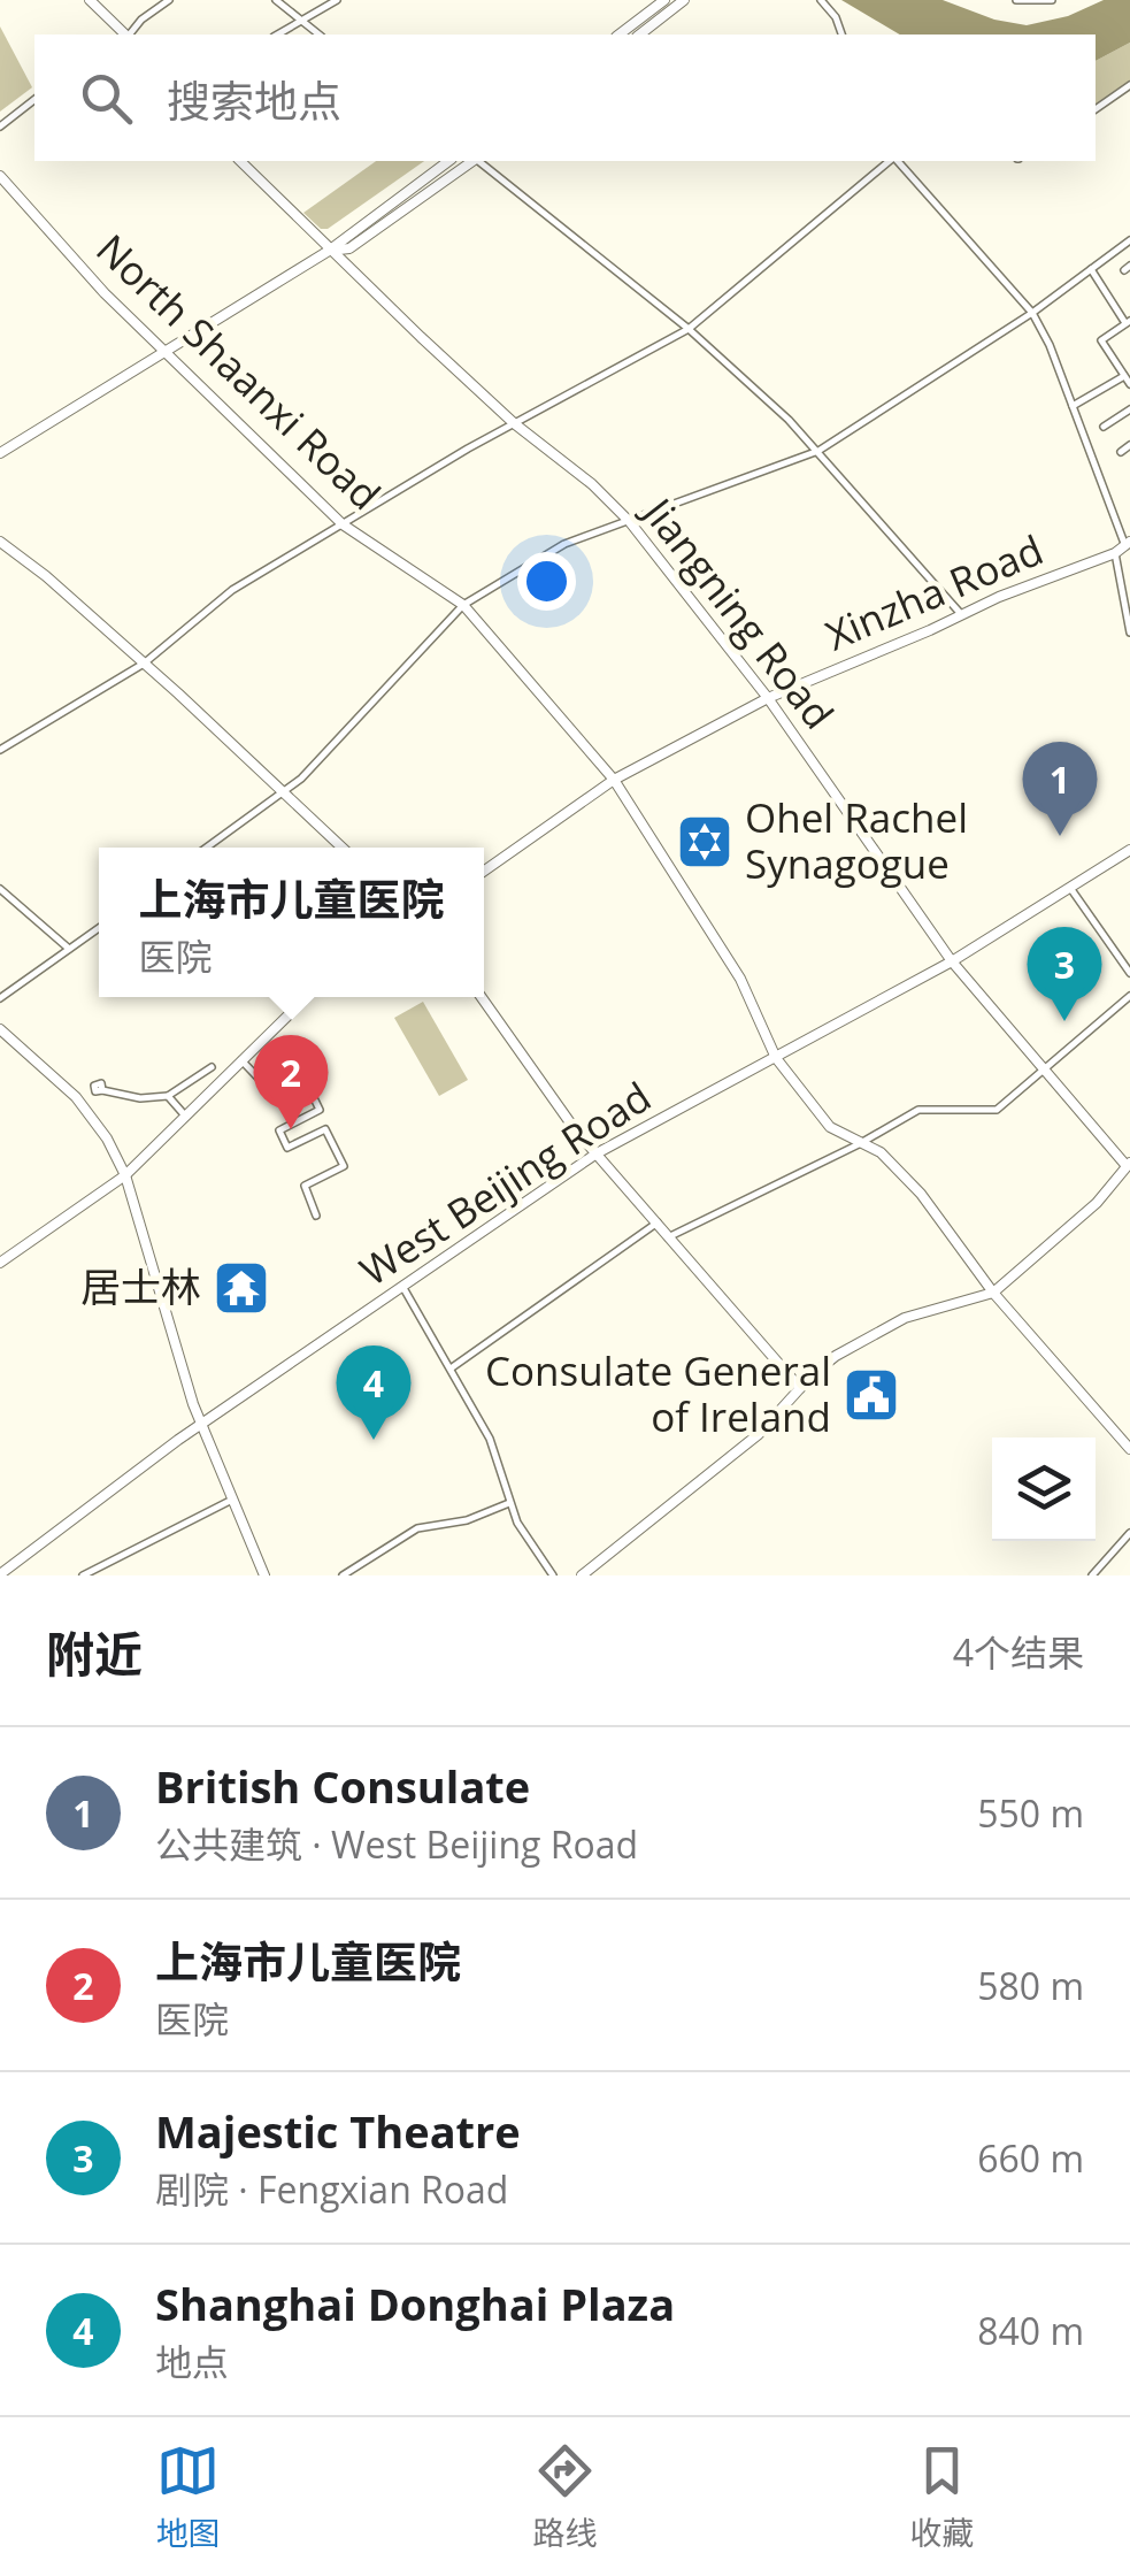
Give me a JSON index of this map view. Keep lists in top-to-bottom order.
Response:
{
  "streets": {
    "main road": [
      "North Shaanxi Road",
      "Xinzha Road",
      "Jiangning Road",
      "West Beijing Road"
    ]
  },
  "crossings": [
    ["North Shaanxi Road", "Xinzha Road"],
    ["North Shaanxi Road", "West Beijing Road"],
    ["Xinzha Road", "Jiangning Road"],
    ["Jiangning Road", "West Beijing Road"]
  ],
  "places": {
    "synagogue": ["Ohel Rachel Synagogue"],
    "temple": ["居士林"],
    "public building": ["Consulate General of Ireland"]
  },
  "page": {
    "search": "搜索地点",
    "pins": [
      "1",
      "3",
      "2",
      "4"
    ],
    "popup": ["上海市儿童医院", "医院"],
    "heading": ["附近", "4个结果"],
    "list": [
      {
        "mark": "1",
        "name": "British Consulate",
        "note": "公共建筑 · West Beijing Road",
        "value": "550 m"
      },
      {
        "mark": "2",
        "name": "上海市儿童医院",
        "note": "医院",
        "value": "580 m"
      },
      {
        "mark": "3",
        "name": "Majestic Theatre",
        "note": "剧院 · Fengxian Road",
        "value": "660 m"
      },
      {
        "mark": "4",
        "name": "Shanghai Donghai Plaza",
        "note": "地点",
        "value": "840 m"
      }
    ],
    "nav": ["地图", "路线", "收藏"]
  }
}
